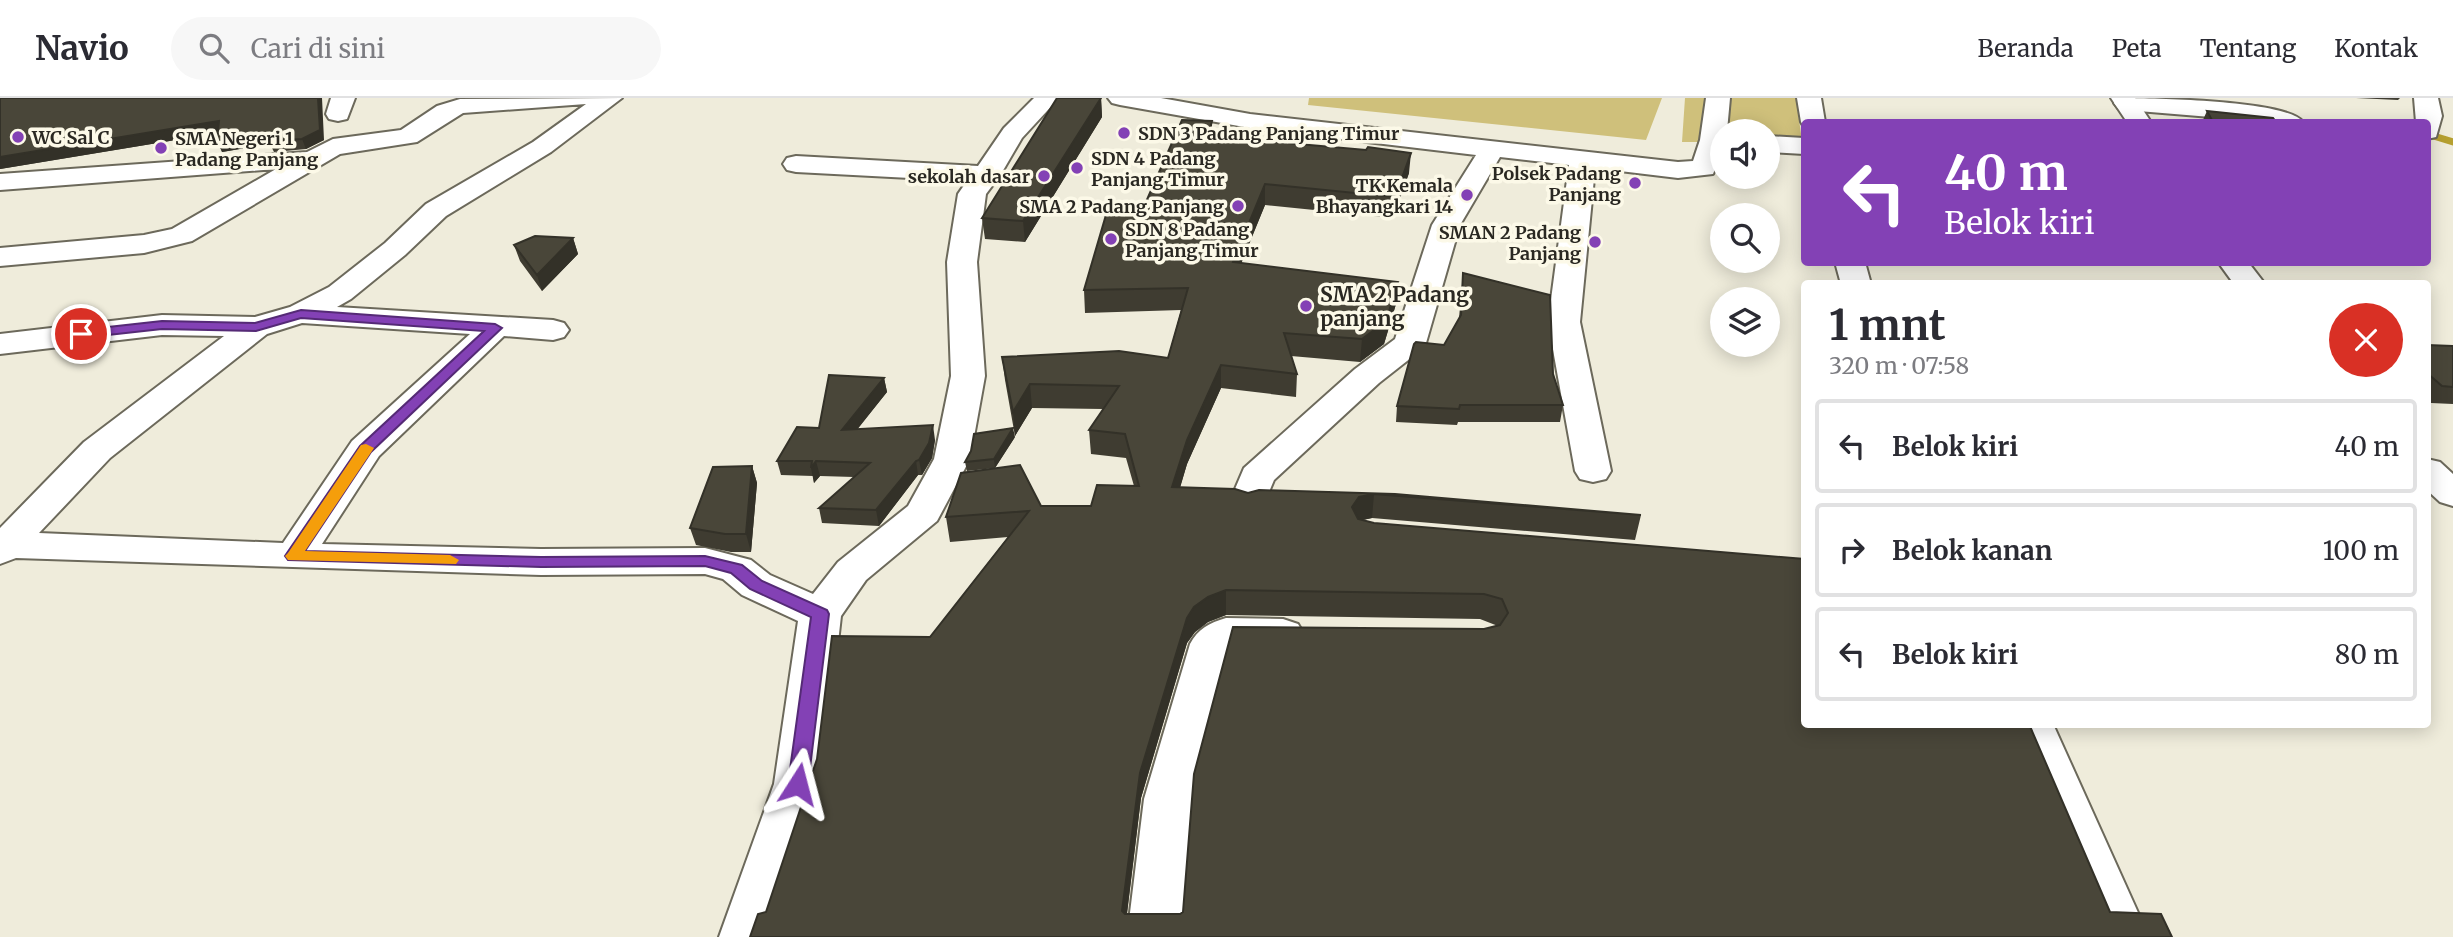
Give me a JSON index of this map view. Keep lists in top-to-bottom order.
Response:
{
  "places": [
    "SDN 3 Padang Panjang Timur",
    "WC Sal C",
    "SMA Negeri 1 Padang Panjang",
    "SDN 4 Padang Panjang Timur",
    "sekolah dasar",
    "Polsek Padang Panjang",
    "TK Kemala Bhayangkari 14",
    "SMA 2 Padang Panjang",
    "SDN 8 Padang Panjang Timur",
    "SMAN 2 Padang Panjang",
    "SMA 2 Padang panjang"
  ],
  "page": {
    "header": "Navio",
    "search": "Cari di sini",
    "nav": [
      "Beranda",
      "Peta",
      "Tentang",
      "Kontak"
    ],
    "turn": ["40 m", "Belok kiri"],
    "heading": ["1 mnt", "320 m · 07:58"],
    "list": [
      {
        "name": "Belok kiri",
        "value": "40 m"
      },
      {
        "name": "Belok kanan",
        "value": "100 m"
      },
      {
        "name": "Belok kiri",
        "value": "80 m"
      }
    ]
  }
}
